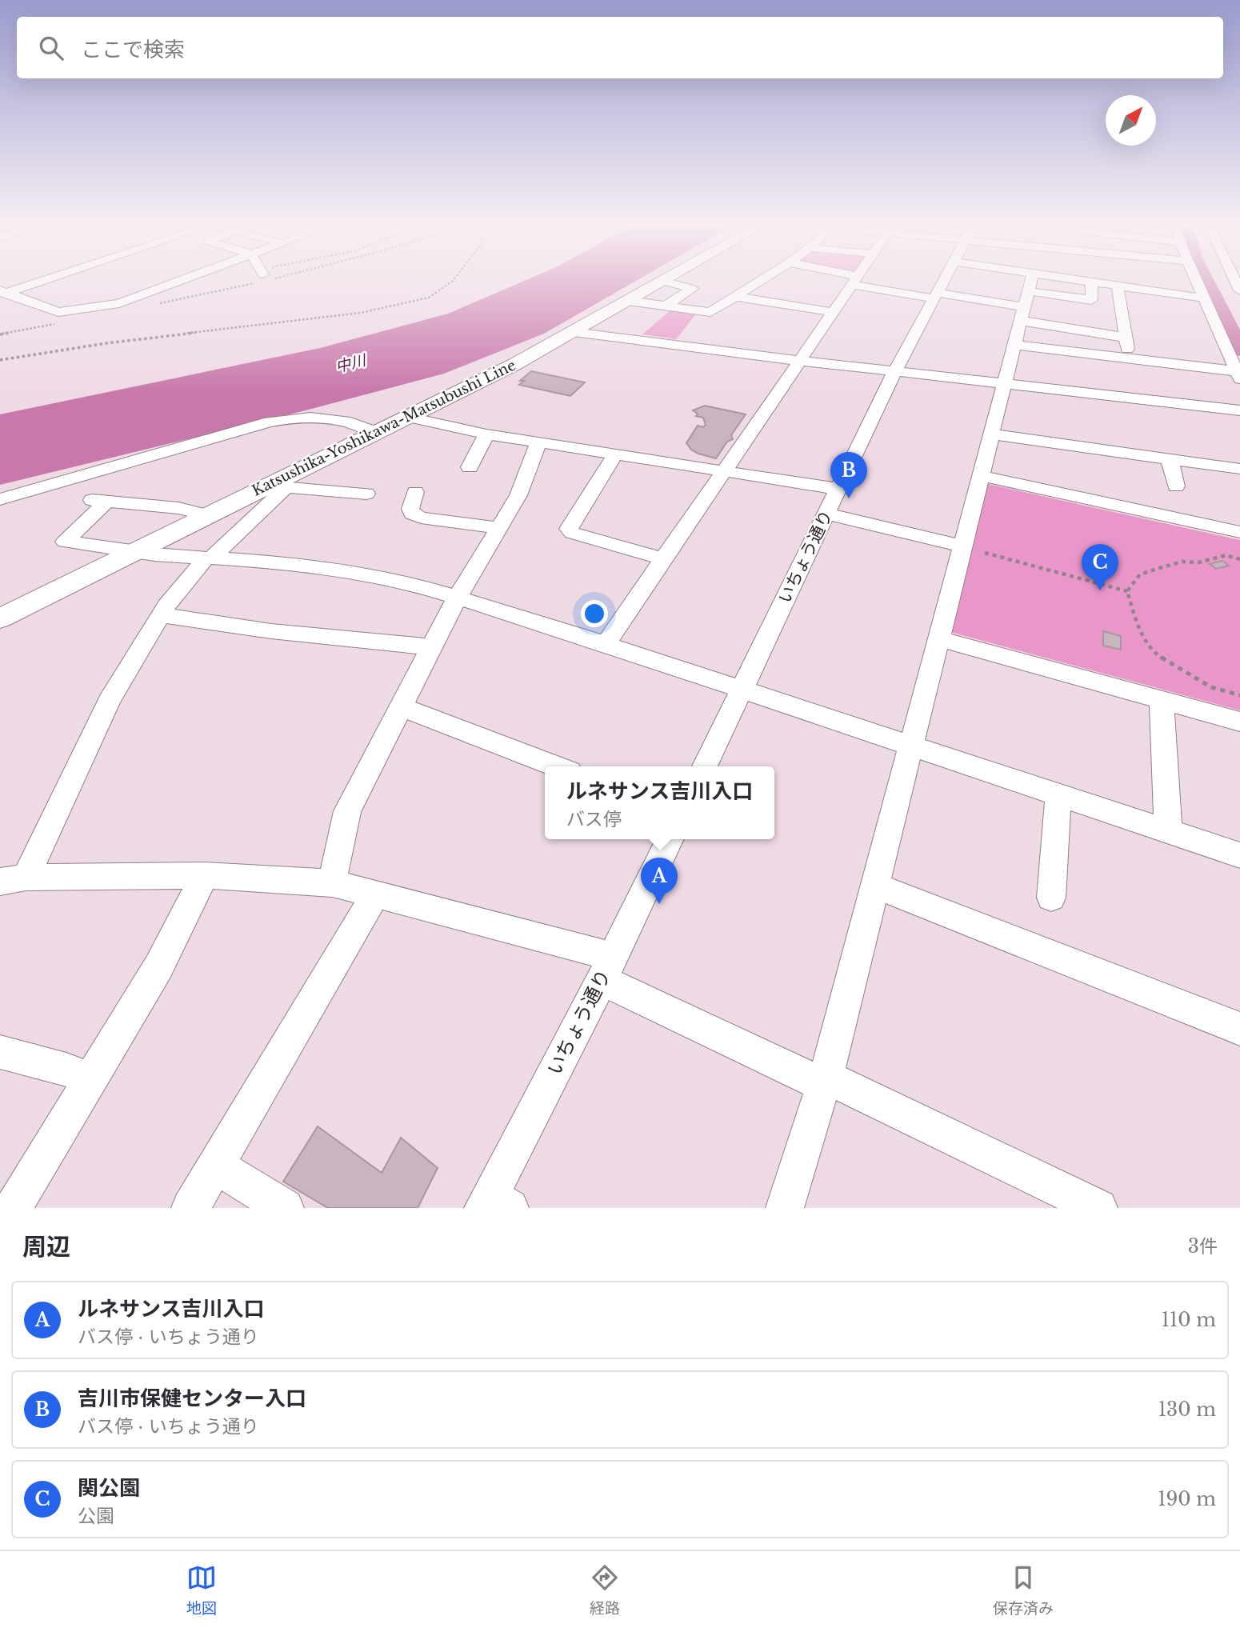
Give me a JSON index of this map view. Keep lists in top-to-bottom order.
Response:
{
  "streets": {
    "main road": ["Katsushika-Yoshikawa-Matsubushi Line"],
    "street": ["いちょう通り"]
  },
  "water": ["中川"],
  "north": "top right",
  "page": {
    "search": "ここで検索",
    "pins": ["B", "C", "A"],
    "popup": ["ルネサンス吉川入口", "バス停"],
    "heading": ["周辺", "3件"],
    "list": [
      {
        "mark": "A",
        "name": "ルネサンス吉川入口",
        "note": "バス停 · いちょう通り",
        "value": "110 m"
      },
      {
        "mark": "B",
        "name": "吉川市保健センター入口",
        "note": "バス停 · いちょう通り",
        "value": "130 m"
      },
      {
        "mark": "C",
        "name": "関公園",
        "note": "公園",
        "value": "190 m"
      }
    ],
    "nav": ["地図", "経路", "保存済み"]
  }
}
